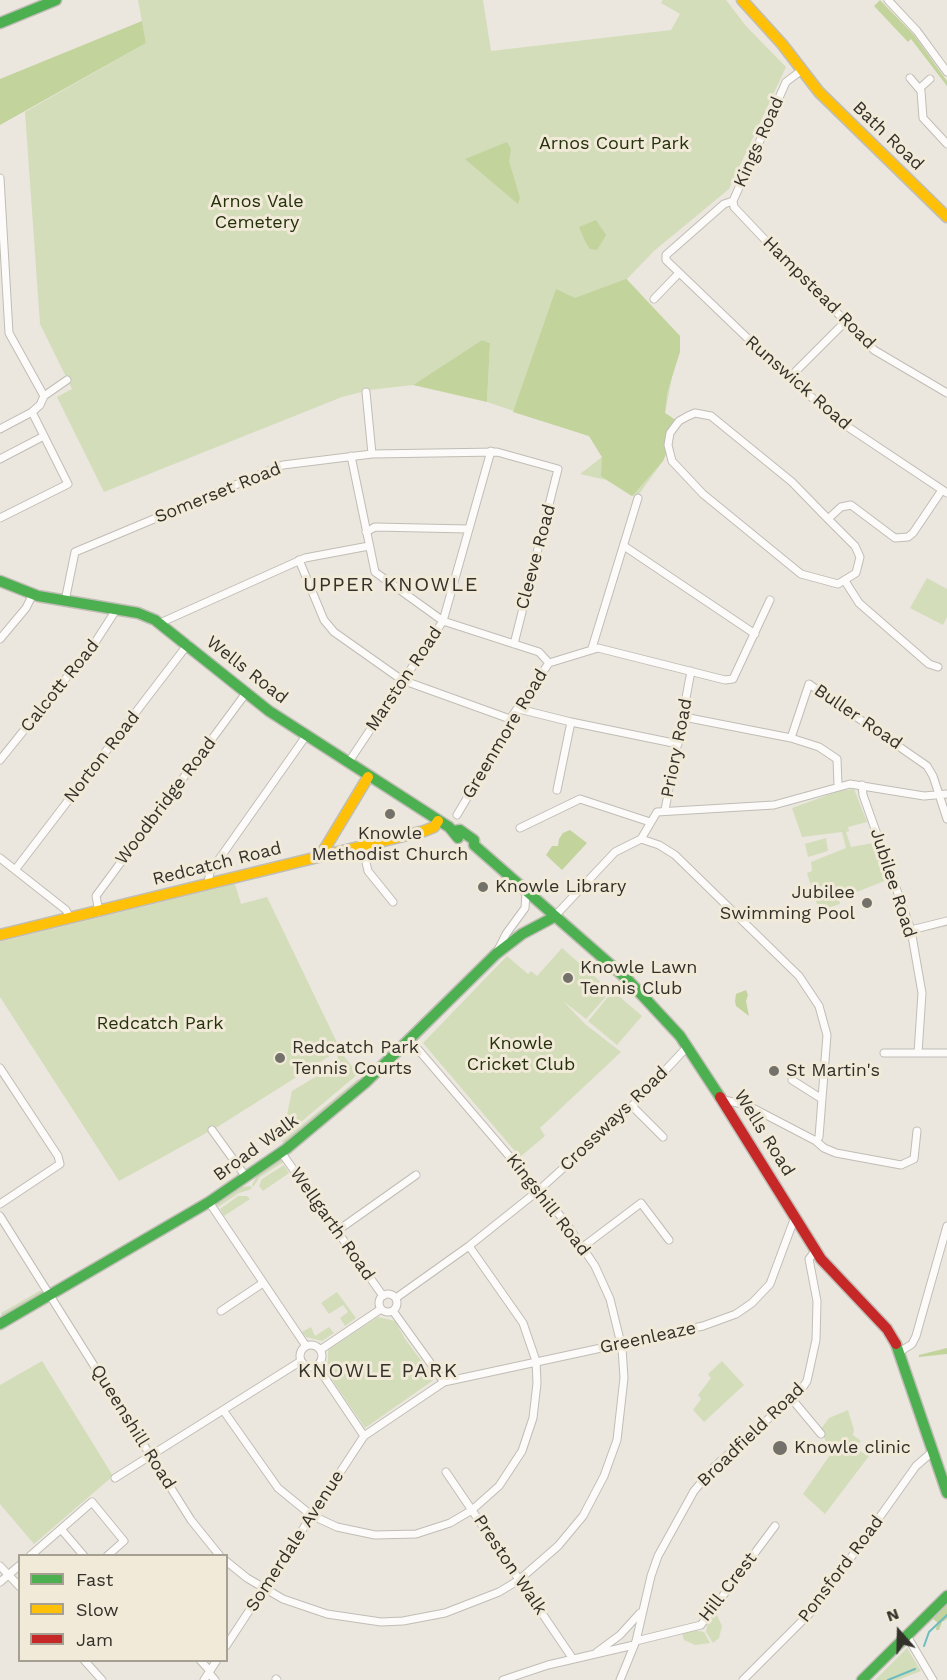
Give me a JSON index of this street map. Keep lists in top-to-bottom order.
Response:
{
  "streets": {
    "main road": [
      "Bath Road",
      "Wells Road",
      "Redcatch Road",
      "Broad Walk"
    ],
    "street": [
      "Kings Road",
      "Hampstead Road",
      "Runswick Road",
      "Somerset Road",
      "Cleeve Road",
      "Marston Road",
      "Calcott Road",
      "Buller Road",
      "Greenmore Road",
      "Priory Road",
      "Norton Road",
      "Woodbridge Road",
      "Jubilee Road",
      "Crossways Road",
      "Kingshill Road",
      "Wellgarth Road",
      "Greenleaze",
      "Queenshill Road",
      "Broadfield Road",
      "Somerdale Avenue",
      "Preston Walk",
      "Ponsford Road",
      "Hill Crest"
    ]
  },
  "crossings": [
    ["Bath Road", "Kings Road"],
    ["Kings Road", "Hampstead Road"],
    ["Kings Road", "Runswick Road"],
    ["Somerset Road", "Cleeve Road"],
    ["Somerset Road", "Wells Road"],
    ["Somerset Road", "Marston Road"],
    ["Wells Road", "Marston Road"],
    ["Wells Road", "Calcott Road"],
    ["Wells Road", "Norton Road"],
    ["Wells Road", "Woodbridge Road"],
    ["Wells Road", "Redcatch Road"],
    ["Wells Road", "Crossways Road"],
    ["Wells Road", "Broad Walk"],
    ["Wells Road", "Greenleaze"],
    ["Wells Road", "Broadfield Road"],
    ["Wells Road", "Ponsford Road"],
    ["Woodbridge Road", "Redcatch Road"],
    ["Crossways Road", "Kingshill Road"],
    ["Crossways Road", "Wellgarth Road"],
    ["Broad Walk", "Kingshill Road"],
    ["Broad Walk", "Wellgarth Road"],
    ["Broad Walk", "Queenshill Road"],
    ["Kingshill Road", "Greenleaze"],
    ["Kingshill Road", "Preston Walk"],
    ["Broadfield Road", "Hill Crest"],
    ["Preston Walk", "Hill Crest"]
  ],
  "districts": ["UPPER KNOWLE", "KNOWLE PARK"],
  "parks": [
    "Arnos Court Park",
    "Arnos Vale Cemetery",
    "Redcatch Park",
    "Knowle Cricket Club"
  ],
  "places": [
    "Knowle Methodist Church",
    "Knowle Library",
    "Jubilee Swimming Pool",
    "Knowle Lawn Tennis Club",
    "Redcatch Park Tennis Courts",
    "St Martin's",
    "Knowle clinic"
  ],
  "legend": ["Fast", "Slow", "Jam"],
  "north": "top"
}
